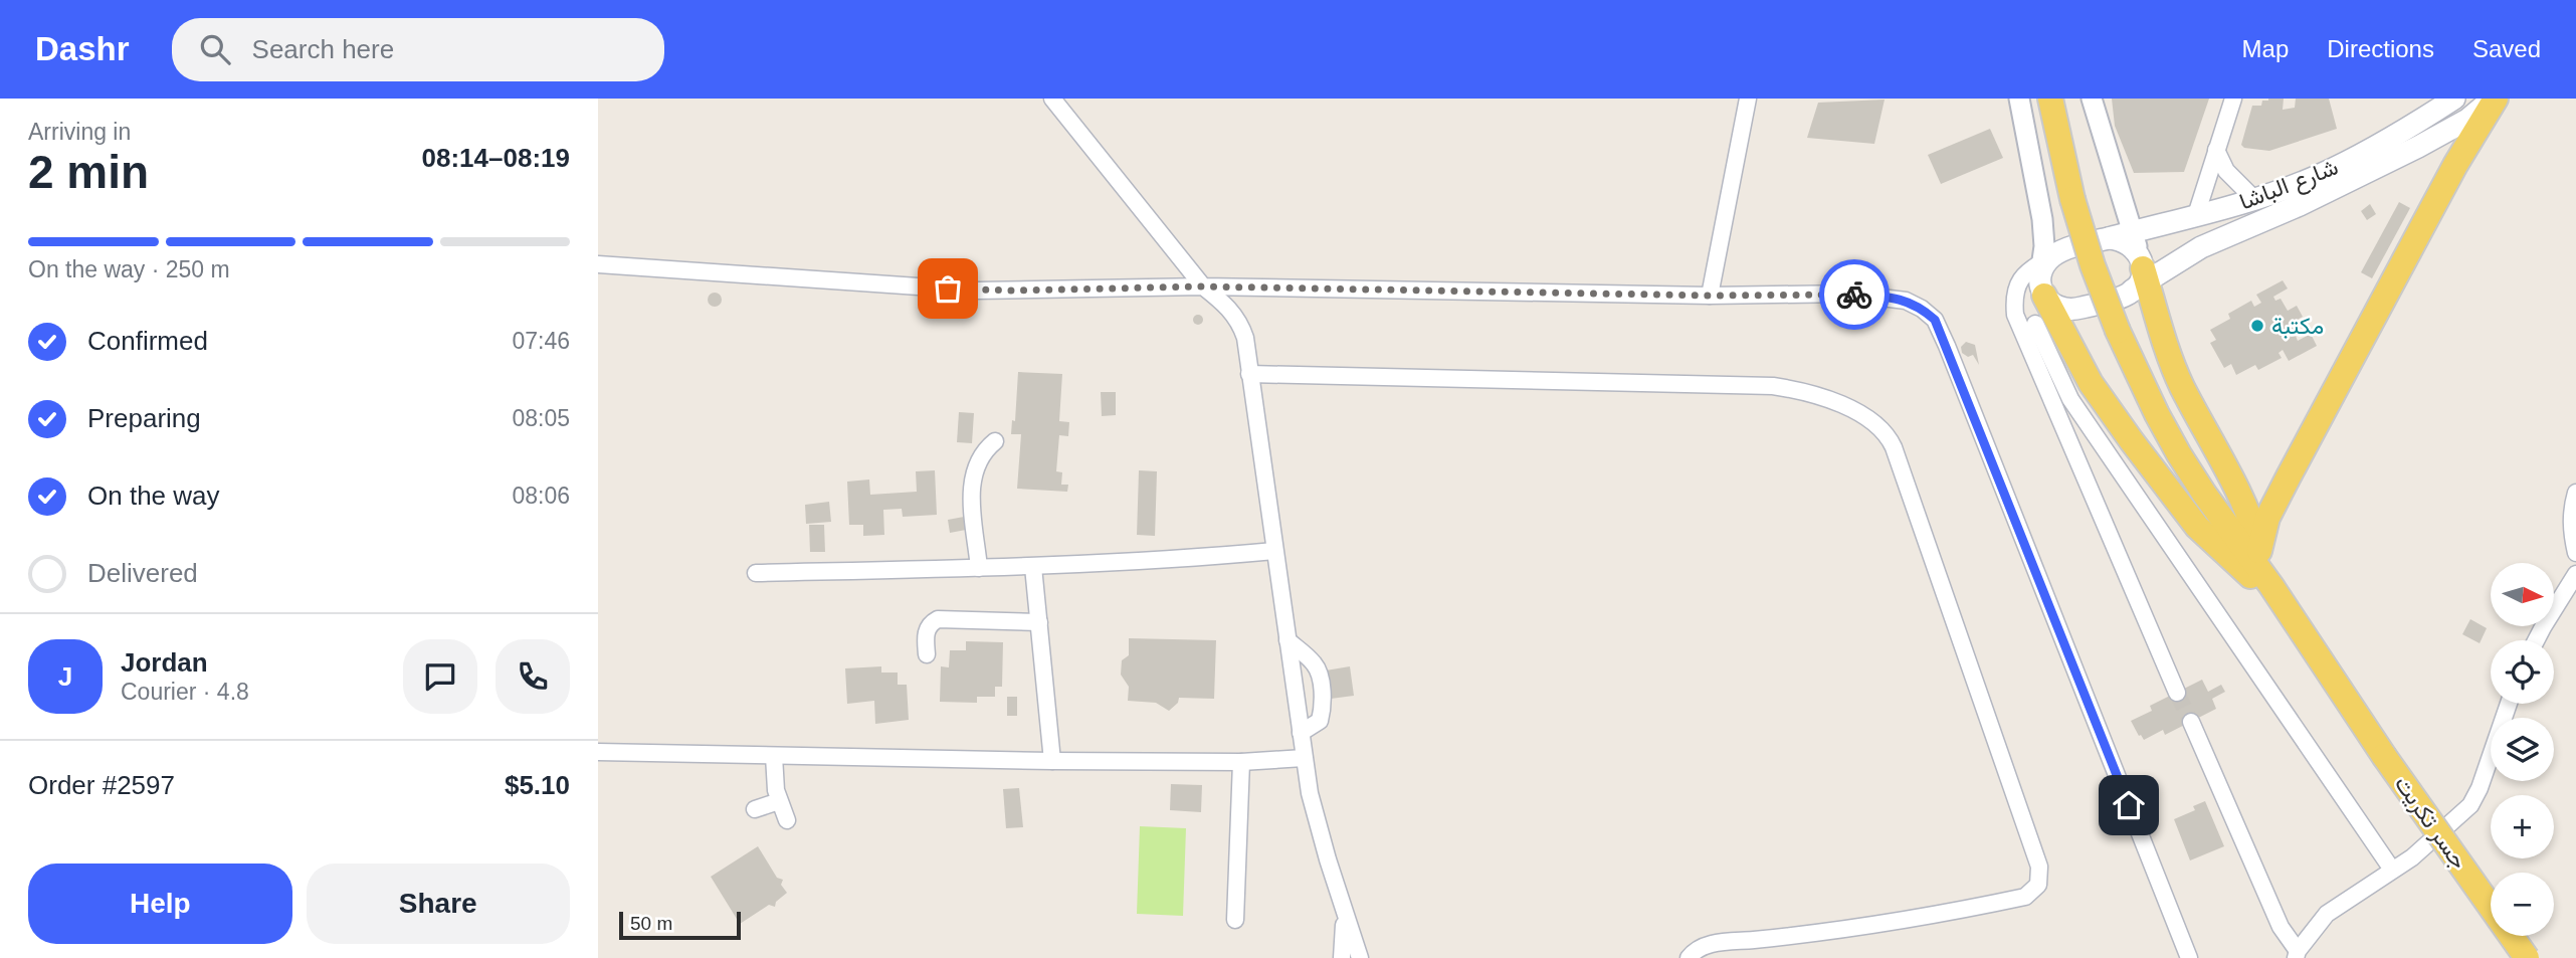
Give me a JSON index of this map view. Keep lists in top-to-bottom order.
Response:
{
  "streets": {
    "main road": ["شارع الباشا", "جسر تكريت"]
  },
  "places": ["مكتبة"],
  "scale_bar": "50 m",
  "north": "right",
  "page": {
    "header": "Dashr",
    "search": "Search here",
    "nav": ["Map", "Directions", "Saved"],
    "heading": ["2 min", "Arriving in", "08:14–08:19"],
    "panel": [
      "Jordan",
      "Courier · 4.8",
      "Order #2597",
      "$5.10"
    ],
    "bar": "On the way · 250 m",
    "list": [
      ["Confirmed", "07:46"],
      ["Preparing", "08:05"],
      ["On the way", "08:06"],
      "Delivered"
    ],
    "map_buttons": ["+", "−"],
    "round": "J",
    "buttons": ["Help", "Share"],
    "scale": "50 m"
  }
}
